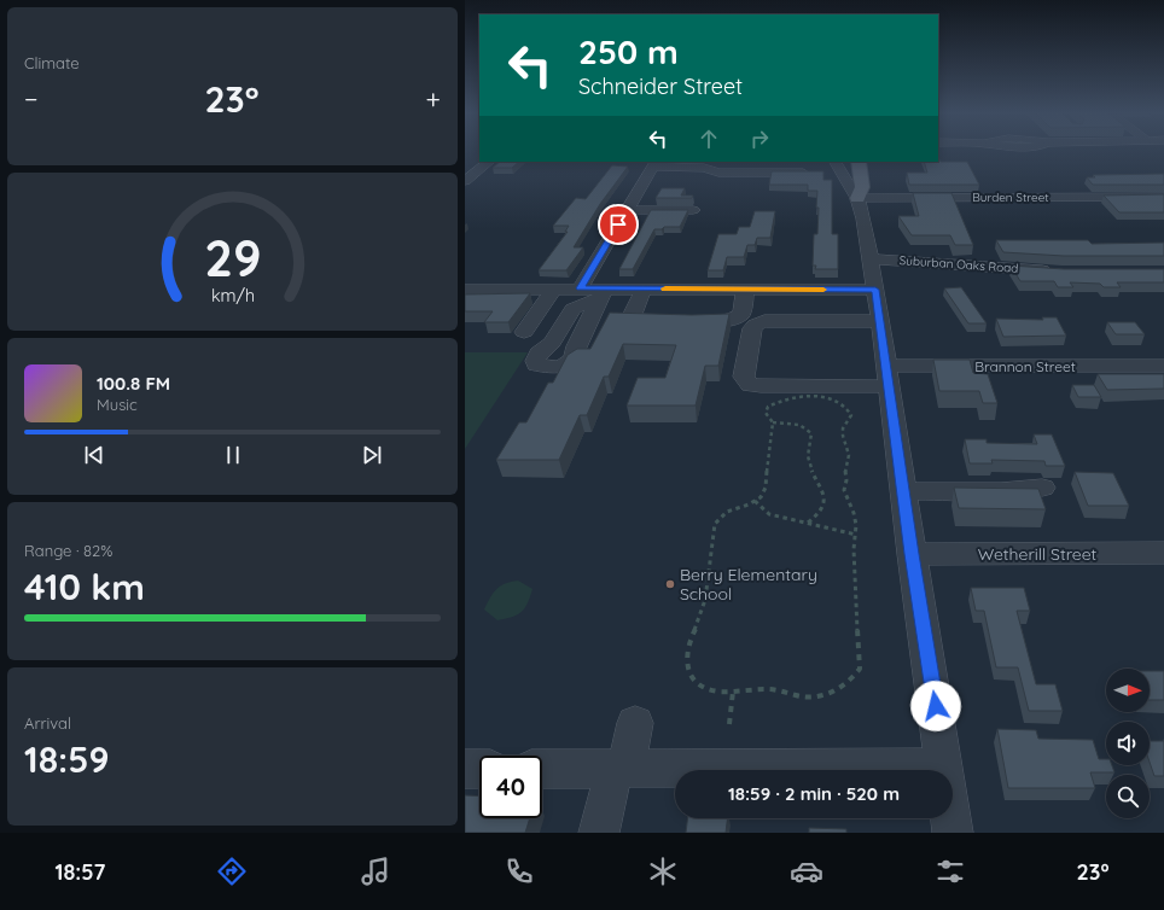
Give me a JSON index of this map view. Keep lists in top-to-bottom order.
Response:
{
  "streets": {
    "street": [
      "Burden Street",
      "Suburban Oaks Road",
      "Brannon Street",
      "Wetherill Street"
    ]
  },
  "places": ["Berry Elementary School"],
  "north": "right",
  "page": {
    "tile": [
      "Climate",
      ["Range · 82%", "410 km"],
      ["Arrival", "18:59"]
    ],
    "turn": ["250 m", "Schneider Street"],
    "heat": ["−", "23°", "+"],
    "song": ["100.8 FM", "Music"],
    "limit": "40",
    "trip": "18:59 · 2 min · 520 m",
    "tabs": ["18:57", "23°"],
    "gauge": ["29", "km/h"]
  }
}
